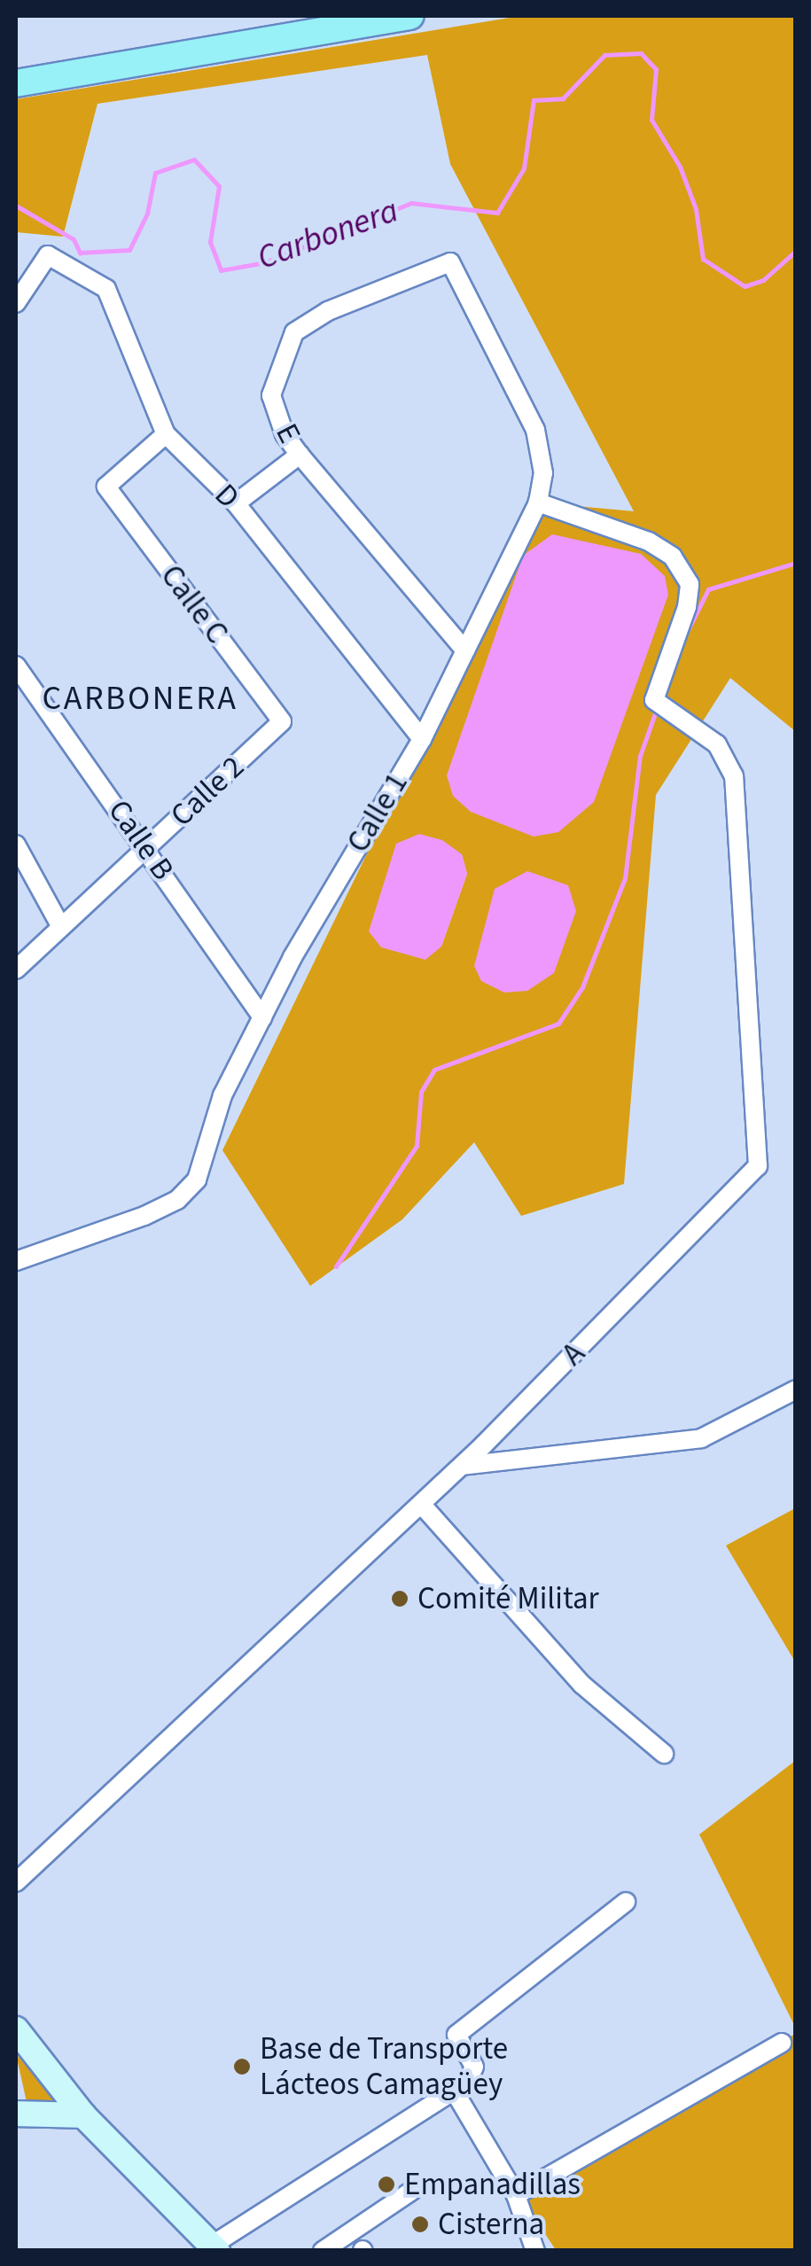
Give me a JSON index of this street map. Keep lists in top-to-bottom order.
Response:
{
  "streets": {
    "street": [
      "E",
      "D",
      "Calle C",
      "Calle 2",
      "Calle 1",
      "Calle B",
      "A"
    ]
  },
  "crossings": [
    ["E", "Calle 1"],
    ["D", "Calle C"],
    ["D", "Calle 1"],
    ["Calle C", "Calle 2"],
    ["Calle 2", "Calle B"],
    ["Calle 1", "Calle B"],
    ["Calle 1", "A"]
  ],
  "districts": ["CARBONERA"],
  "water": ["Carbonera"],
  "places": [
    "Comité Militar",
    "Base de Transporte Lácteos Camagüey",
    "Empanadillas",
    "Cisterna"
  ]
}
